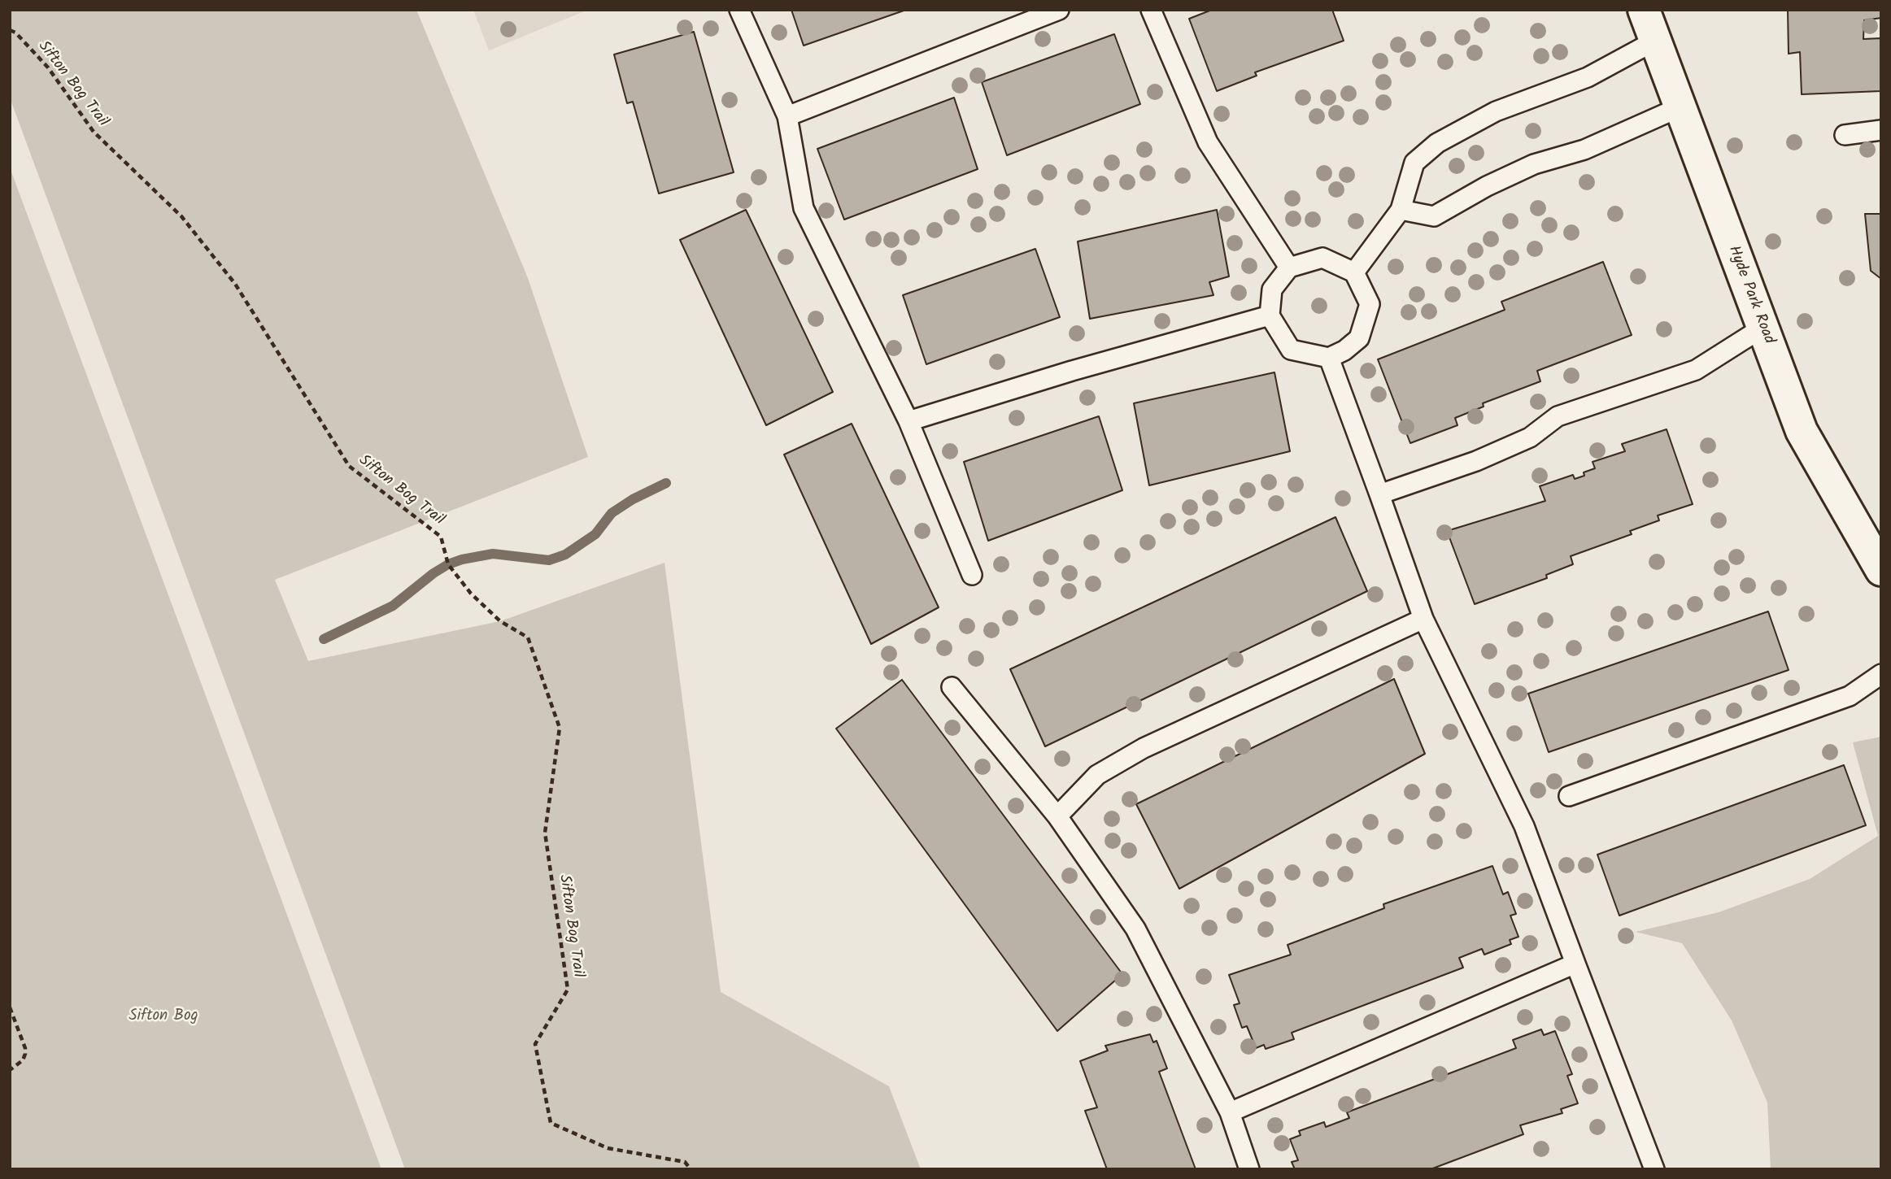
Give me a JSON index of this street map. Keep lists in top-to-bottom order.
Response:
{
  "streets": {
    "main road": ["Hyde Park Road"],
    "path": ["Sifton Bog Trail"]
  },
  "parks": ["Sifton Bog"]
}
